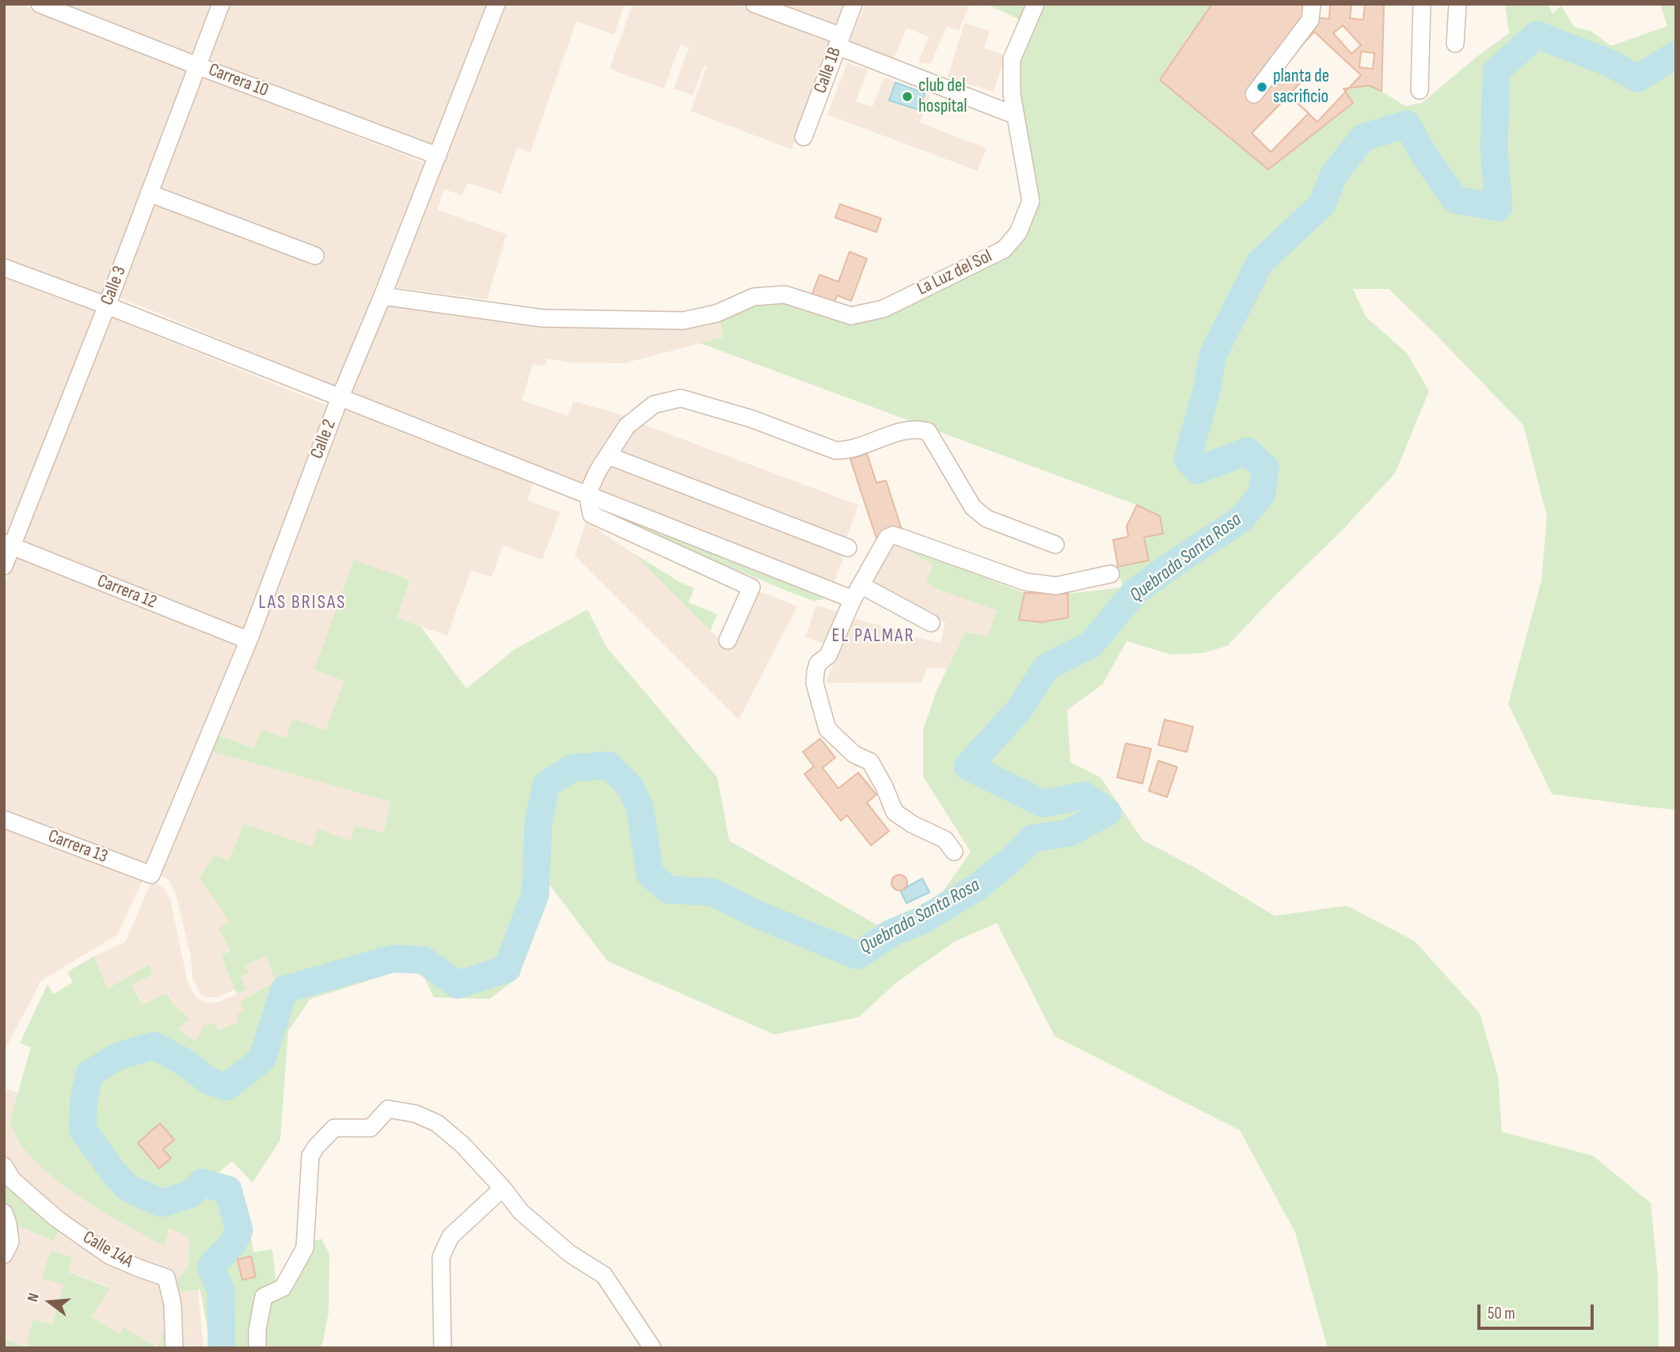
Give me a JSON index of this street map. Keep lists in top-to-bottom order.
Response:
{
  "streets": {
    "street": [
      "Calle 1B",
      "Carrera 10",
      "La Luz del Sol",
      "Calle 3",
      "Calle 2",
      "Carrera 12",
      "Carrera 13",
      "Calle 14A"
    ]
  },
  "crossings": [
    ["Carrera 10", "Calle 3"],
    ["Carrera 10", "Calle 2"],
    ["La Luz del Sol", "Calle 2"],
    ["Calle 3", "Carrera 12"],
    ["Calle 2", "Carrera 12"],
    ["Calle 2", "Carrera 13"]
  ],
  "districts": ["LAS BRISAS", "EL PALMAR"],
  "water": ["Quebrada Santa Rosa"],
  "places": ["planta de sacrificio", "club del hospital"],
  "scale_bar": "50 m",
  "north": "left"
}
